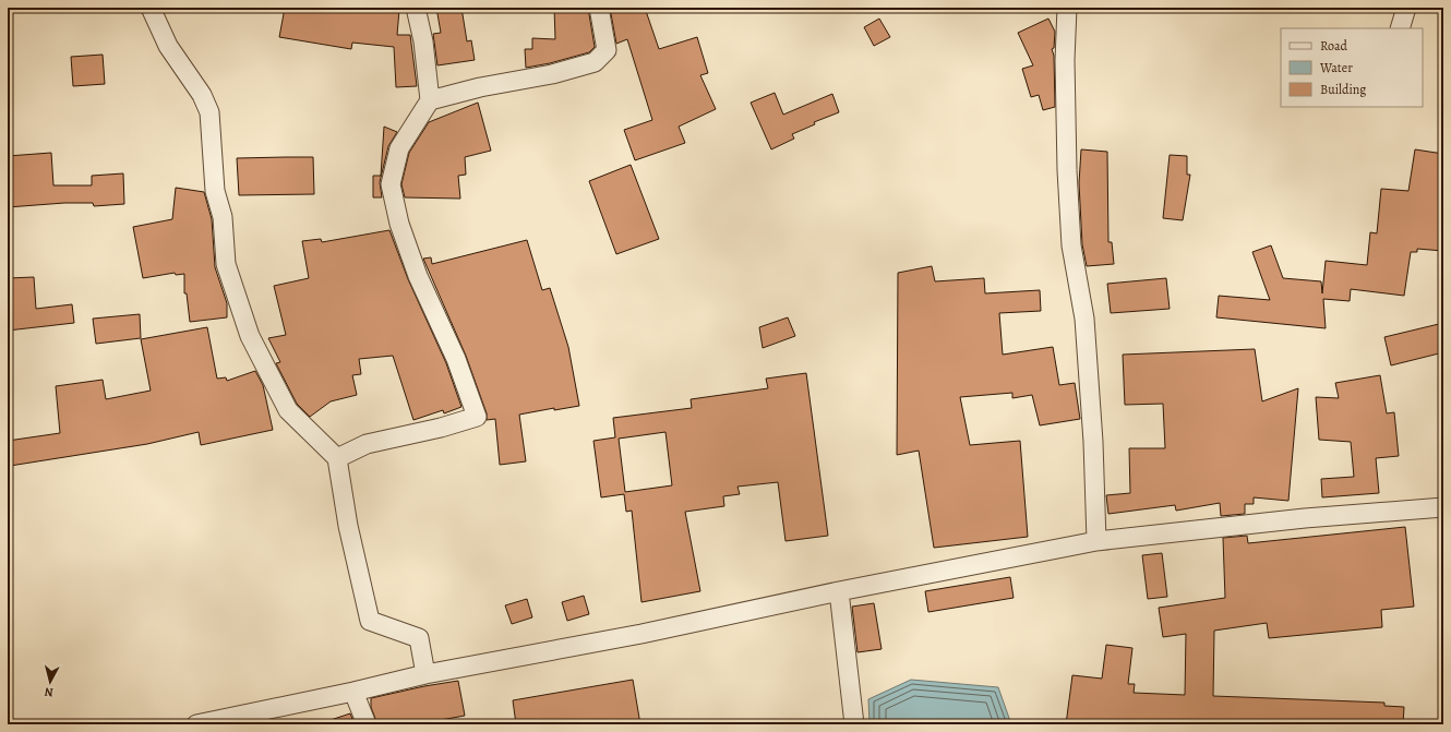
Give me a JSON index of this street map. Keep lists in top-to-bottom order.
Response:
{
  "legend": ["Road", "Water", "Building"],
  "north": "bottom"
}
